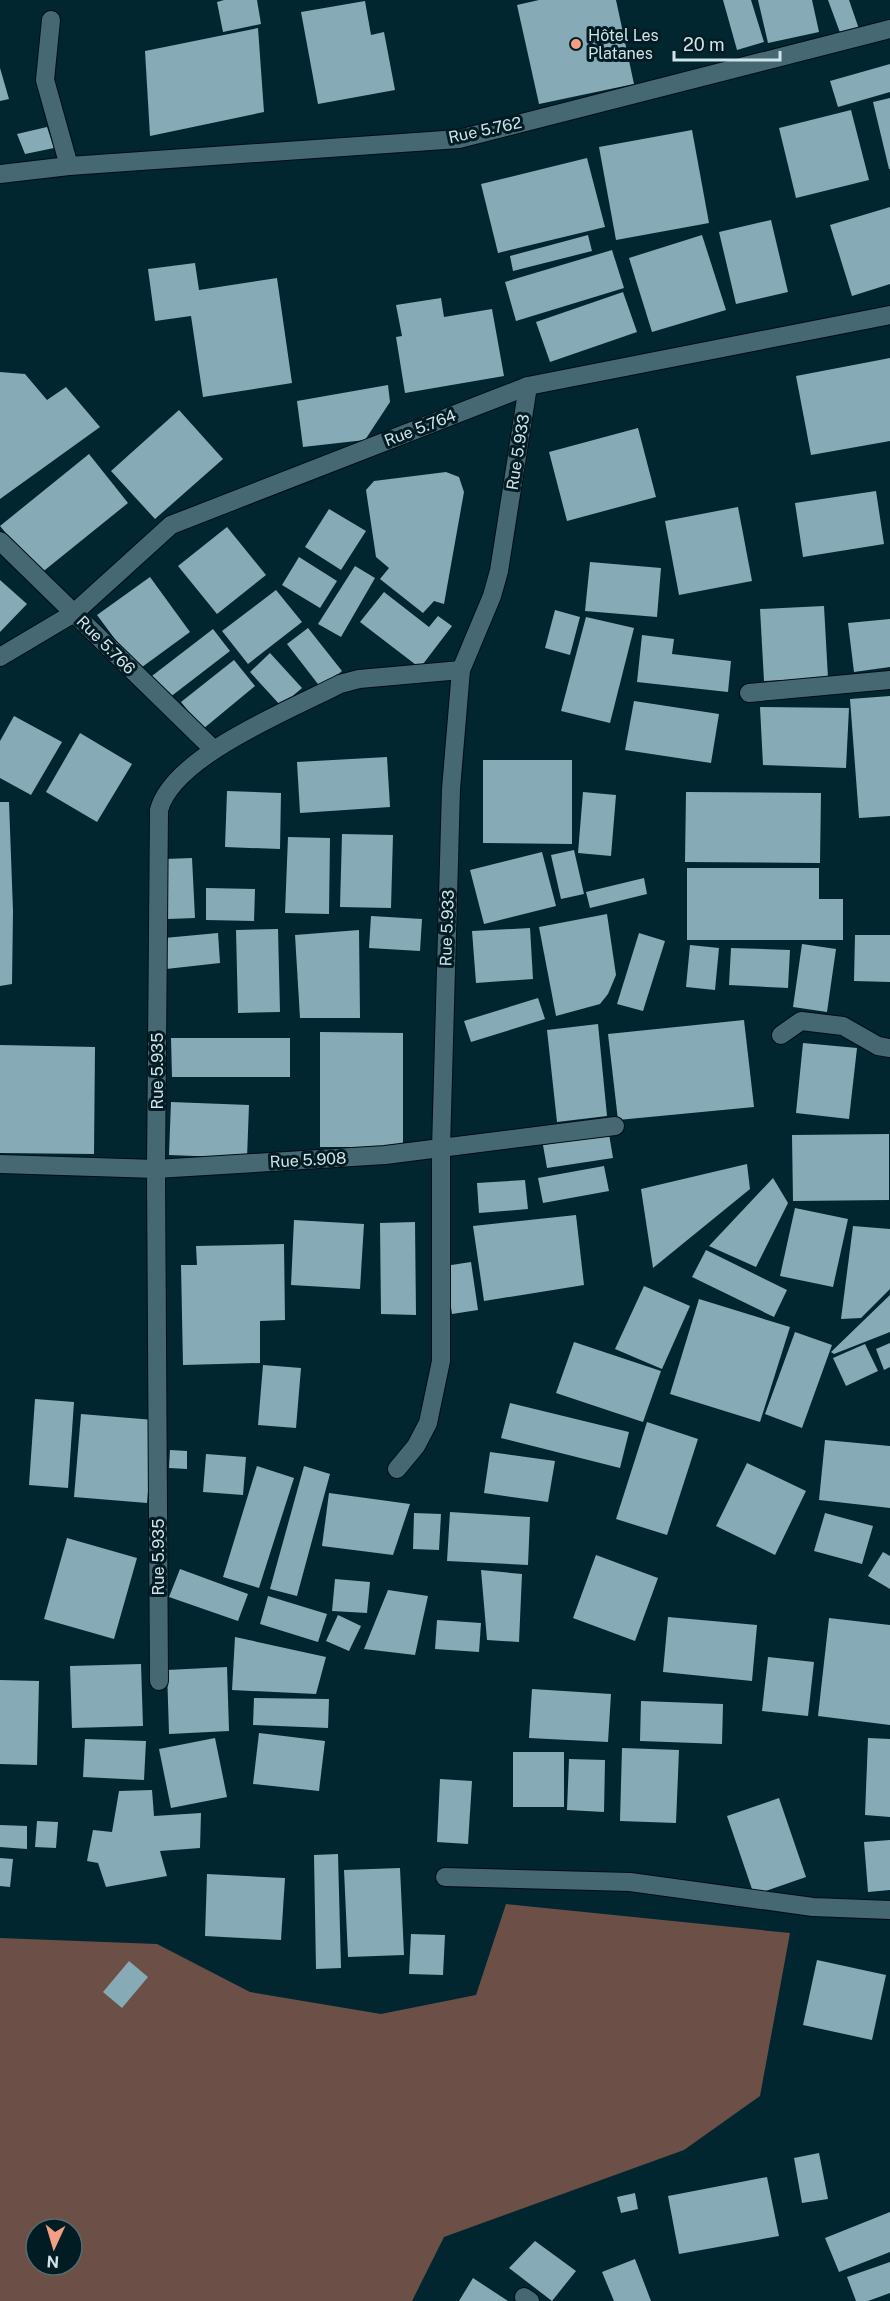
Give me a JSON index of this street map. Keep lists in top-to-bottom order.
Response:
{
  "streets": {
    "street": [
      "Rue 5.762",
      "Rue 5.764",
      "Rue 5.933",
      "Rue 5.766",
      "Rue 5.935",
      "Rue 5.908"
    ]
  },
  "crossings": [
    ["Rue 5.764", "Rue 5.933"],
    ["Rue 5.764", "Rue 5.766"],
    ["Rue 5.933", "Rue 5.935"],
    ["Rue 5.933", "Rue 5.908"],
    ["Rue 5.766", "Rue 5.935"],
    ["Rue 5.935", "Rue 5.908"]
  ],
  "places": ["Hôtel Les Platanes"],
  "scale_bar": "20 m",
  "north": "bottom"
}
